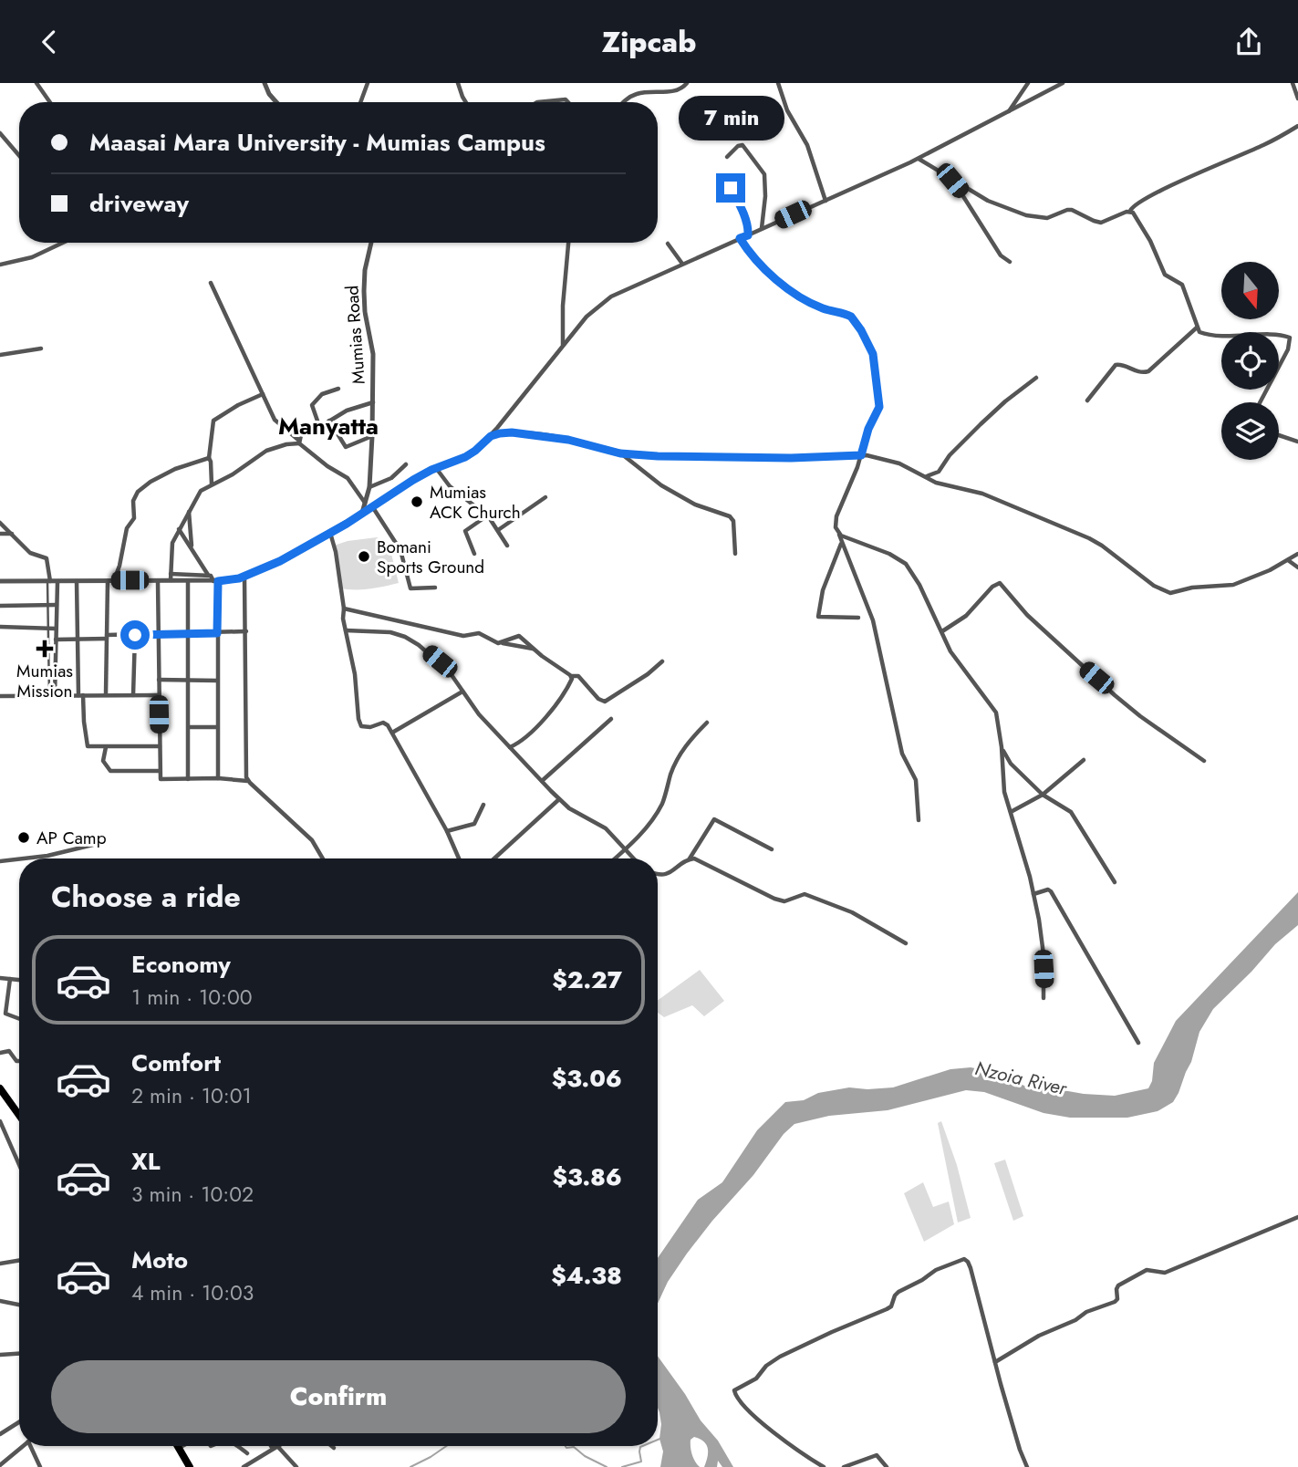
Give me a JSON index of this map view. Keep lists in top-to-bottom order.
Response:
{
  "streets": {
    "street": ["Mumias Road"]
  },
  "districts": ["Manyatta"],
  "water": ["Nzoia River"],
  "places": {
    "other": ["Mumias ACK Church", "Bomani Sports Ground", "AP Camp"],
    "health": ["Mumias Mission"]
  },
  "north": "bottom",
  "page": {
    "header": "Zipcab",
    "bubble": "7 min",
    "banner": ["Maasai Mara University - Mumias Campus", "driveway"],
    "heading": "Choose a ride",
    "list": [
      {
        "name": "Economy",
        "note": "1 min · 10:00",
        "value": "$2.27"
      },
      {
        "name": "Comfort",
        "note": "2 min · 10:01",
        "value": "$3.06"
      },
      {
        "name": "XL",
        "note": "3 min · 10:02",
        "value": "$3.86"
      },
      {
        "name": "Moto",
        "note": "4 min · 10:03",
        "value": "$4.38"
      }
    ],
    "buttons": "Confirm"
  }
}
